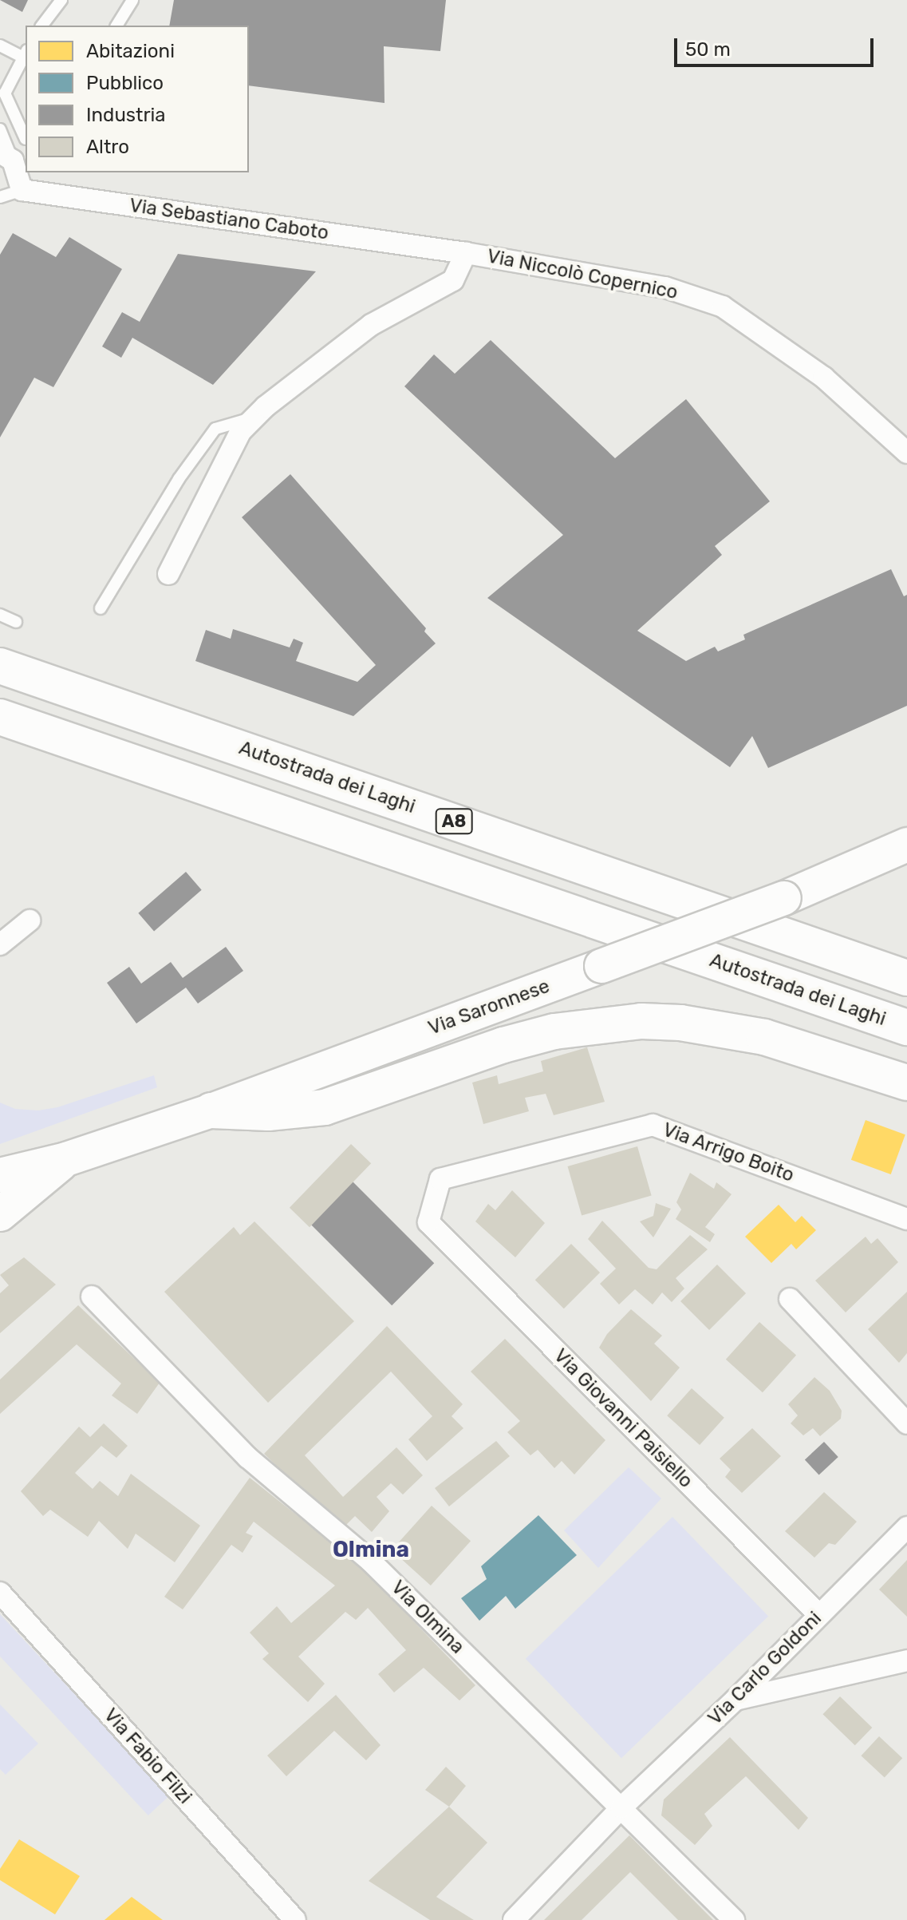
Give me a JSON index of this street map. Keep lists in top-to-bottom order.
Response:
{
  "streets": {
    "highway": ["Autostrada dei Laghi", "A8"],
    "main road": ["Via Saronnese"],
    "street": [
      "Via Sebastiano Caboto",
      "Via Niccolò Copernico",
      "Via Arrigo Boito",
      "Via Giovanni Paisiello",
      "Via Olmina",
      "Via Carlo Goldoni",
      "Via Fabio Filzi"
    ]
  },
  "crossings": [
    ["Via Sebastiano Caboto", "Via Niccolò Copernico"],
    ["Via Arrigo Boito", "Via Giovanni Paisiello"],
    ["Via Giovanni Paisiello", "Via Carlo Goldoni"],
    ["Via Olmina", "Via Carlo Goldoni"]
  ],
  "districts": ["Olmina"],
  "legend": [
    "Abitazioni",
    "Pubblico",
    "Industria",
    "Altro"
  ],
  "scale_bar": "50 m"
}
